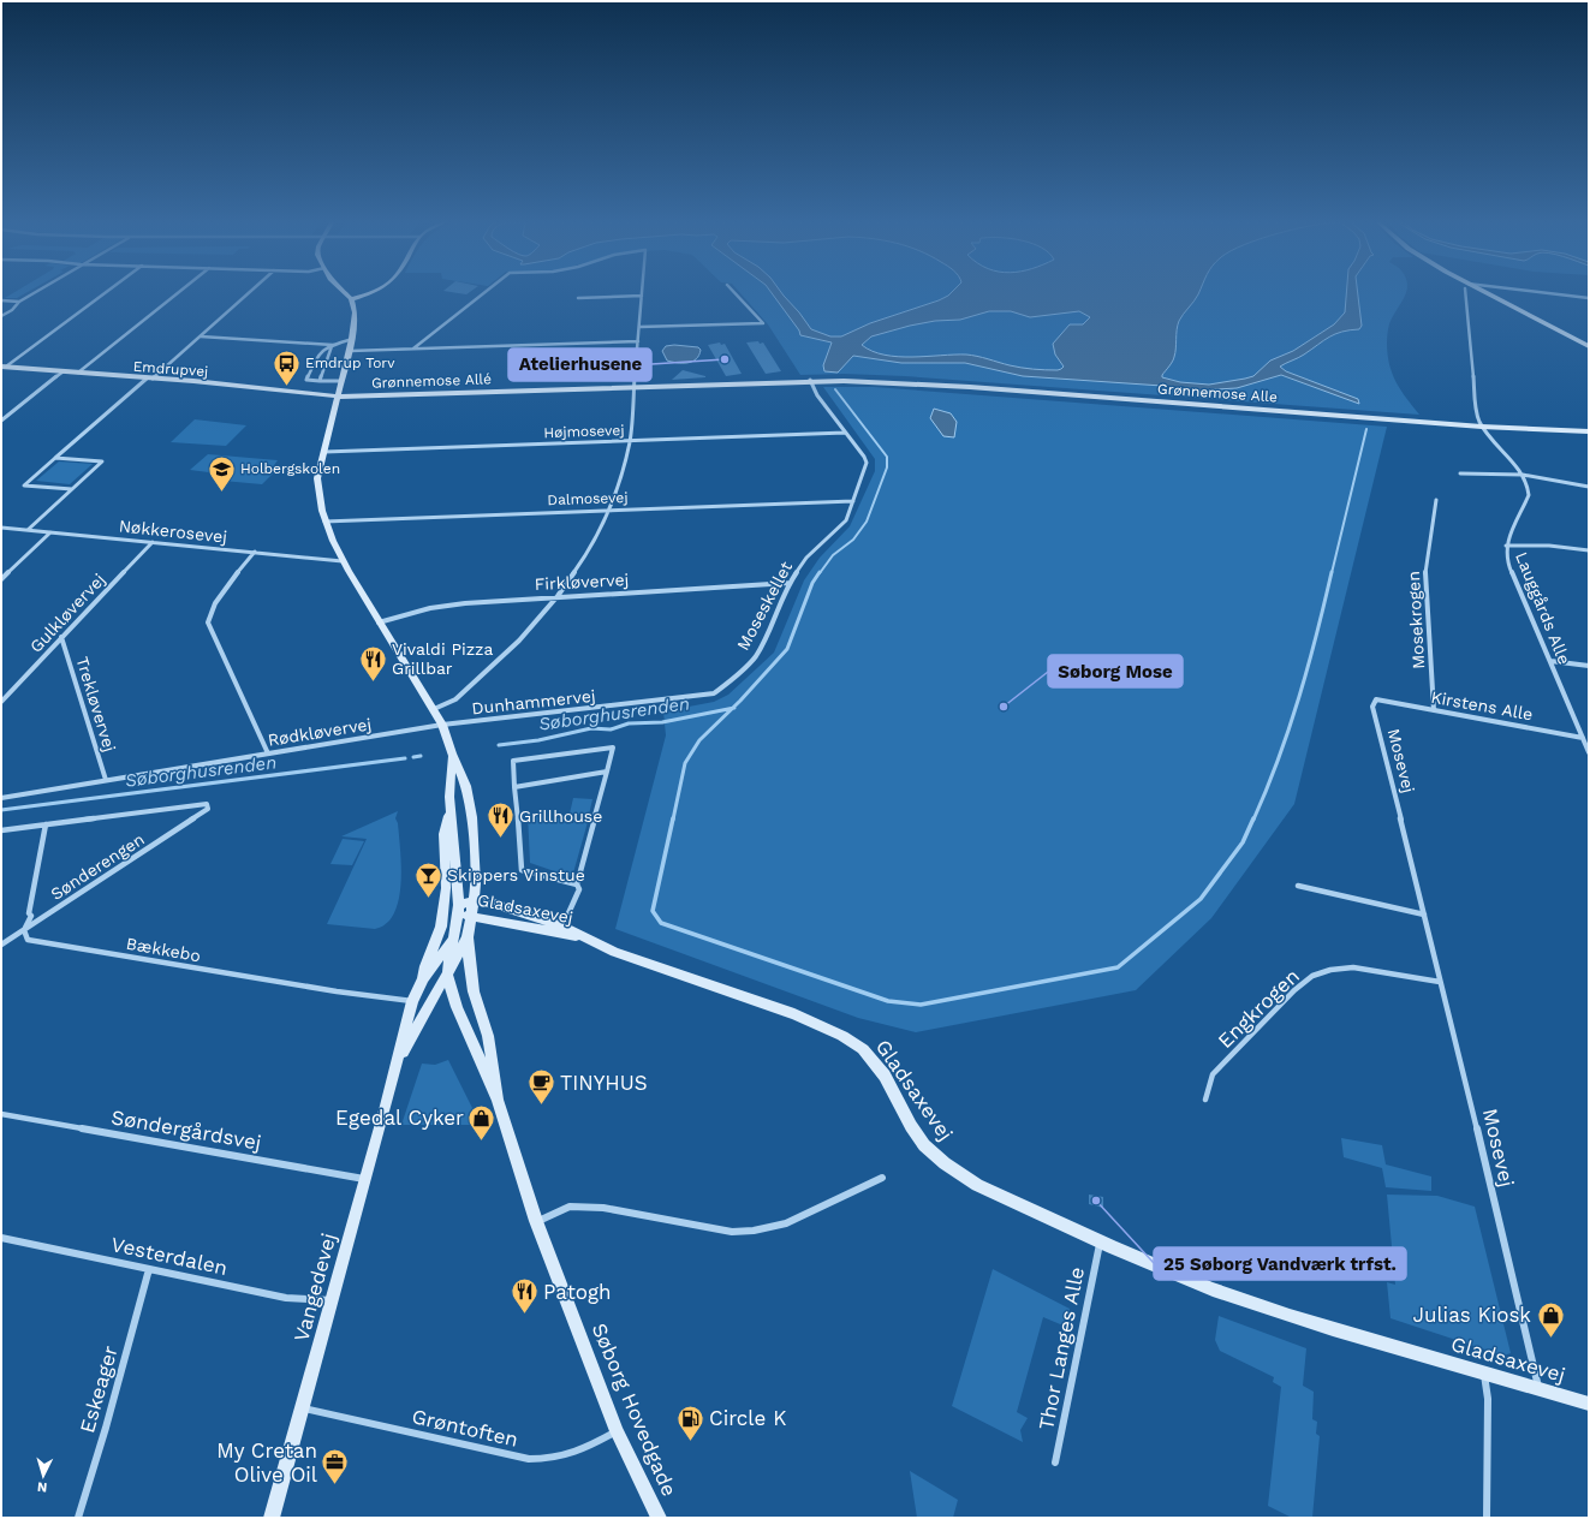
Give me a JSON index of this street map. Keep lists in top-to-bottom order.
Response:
{
  "streets": {
    "street": [
      "Emdrupvej",
      "Grønnemose Allé",
      "Grønnemose Alle",
      "Højmosevej",
      "Dalmosevej",
      "Nøkkerosevej",
      "Firkløvervej",
      "Moseskellet",
      "Lauggårds Alle",
      "Gulkløvervej",
      "Mosekrogen",
      "Dunhammervej",
      "Trekløvervej",
      "Kirstens Alle",
      "Rødkløvervej",
      "Mosevej",
      "Sønderengen",
      "Gladsaxevej",
      "Bækkebo",
      "Engkrogen",
      "Søndergårdsvej",
      "Vesterdalen",
      "Vangedevej",
      "Thor Langes Alle",
      "Eskeager",
      "Søborg Hovedgade",
      "Grøntoften"
    ]
  },
  "crossings": [
    ["Emdrupvej", "Grønnemose Allé"],
    ["Grønnemose Allé", "Grønnemose Alle"],
    ["Grønnemose Allé", "Moseskellet"],
    ["Højmosevej", "Moseskellet"],
    ["Dalmosevej", "Moseskellet"],
    ["Nøkkerosevej", "Gulkløvervej"],
    ["Firkløvervej", "Moseskellet"],
    ["Moseskellet", "Dunhammervej"],
    ["Lauggårds Alle", "Kirstens Alle"],
    ["Gulkløvervej", "Trekløvervej"],
    ["Mosekrogen", "Kirstens Alle"],
    ["Dunhammervej", "Rødkløvervej"],
    ["Trekløvervej", "Rødkløvervej"],
    ["Kirstens Alle", "Mosevej"],
    ["Mosevej", "Gladsaxevej"],
    ["Mosevej", "Engkrogen"],
    ["Sønderengen", "Bækkebo"],
    ["Gladsaxevej", "Thor Langes Alle"],
    ["Bækkebo", "Vangedevej"],
    ["Søndergårdsvej", "Vangedevej"],
    ["Vesterdalen", "Vangedevej"],
    ["Vesterdalen", "Eskeager"],
    ["Vangedevej", "Søborg Hovedgade"],
    ["Vangedevej", "Grøntoften"],
    ["Søborg Hovedgade", "Grøntoften"]
  ],
  "water": ["Søborghusrenden"],
  "places": {
    "other": ["Atelierhusene", "Søborg Mose", "25 Søborg Vandværk trfst."],
    "bus stop": ["Emdrup Torv"],
    "school or university": ["Holbergskolen"],
    "restaurant": ["Vivaldi Pizza Grillbar", "Grillhouse", "Patogh"],
    "bar": ["Skippers Vinstue"],
    "cafe": ["TINYHUS"],
    "shop": ["Egedal Cyker", "Julias Kiosk"],
    "fuel station": ["Circle K"],
    "office": ["My Cretan Olive Oil"]
  },
  "north": "bottom"
}
